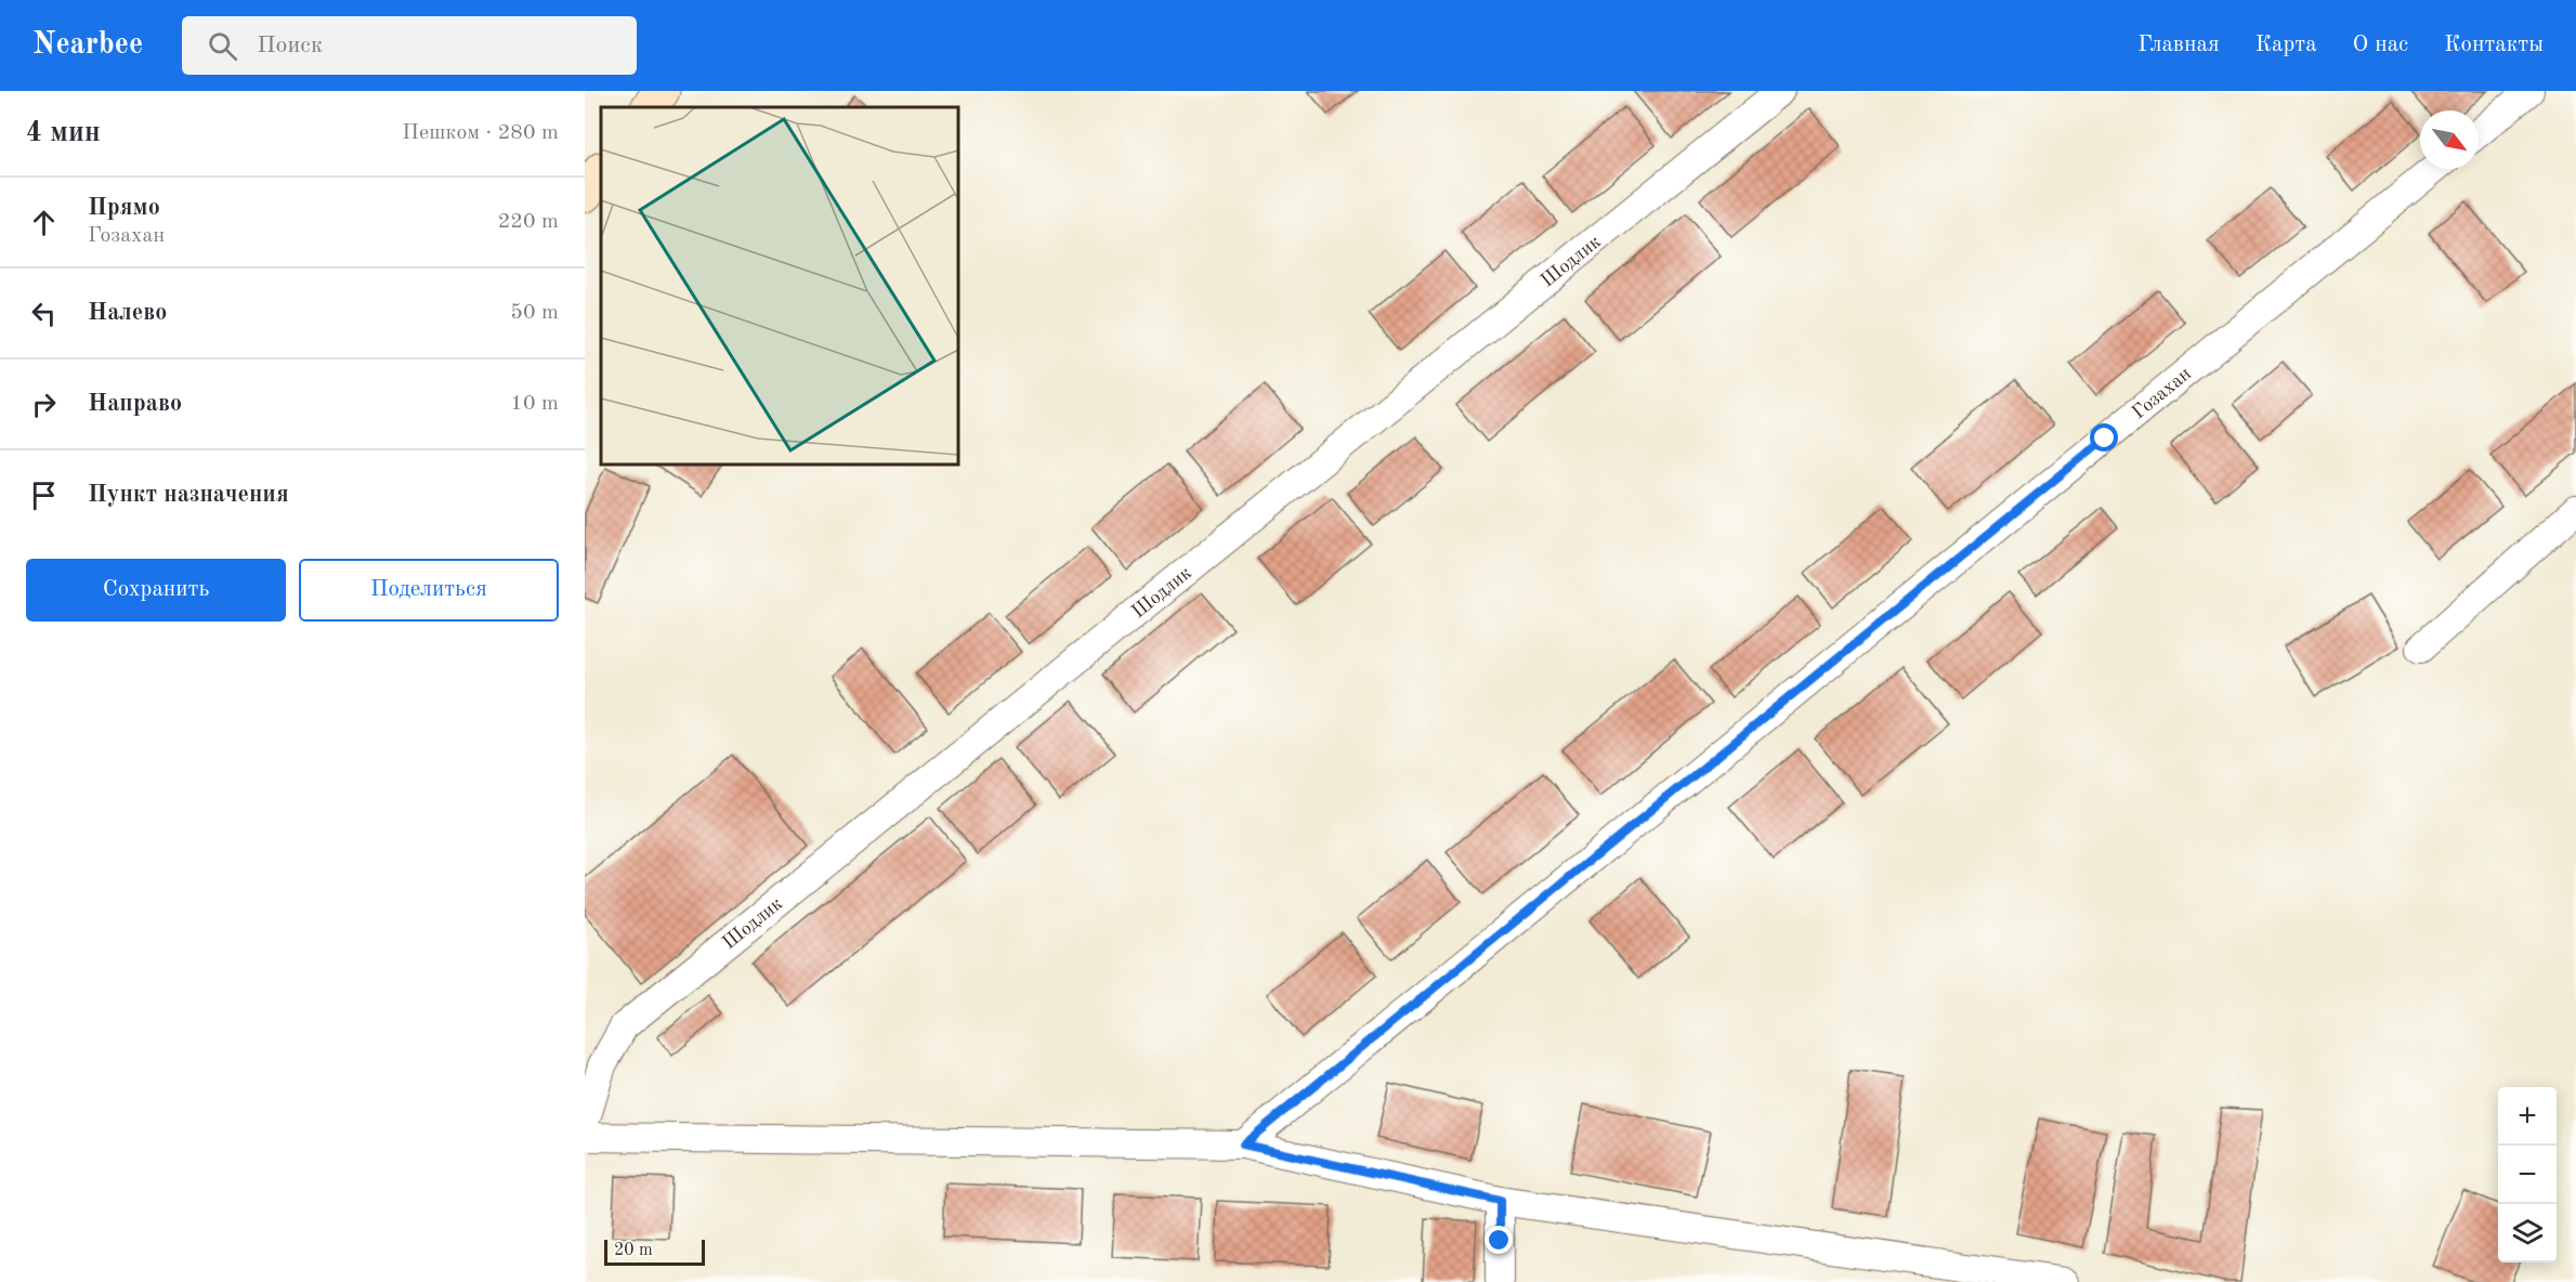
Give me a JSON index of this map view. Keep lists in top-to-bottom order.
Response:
{
  "streets": {
    "street": ["Шодлик", "Гозахан"]
  },
  "scale_bar": "20 m",
  "north": "bottom right",
  "page": {
    "header": "Nearbee",
    "search": "Поиск",
    "nav": [
      "Главная",
      "Карта",
      "О нас",
      "Контакты"
    ],
    "heading": ["4 мин", "Пешком · 280 m"],
    "list": [
      ["Прямо", "Гозахан", "220 m"],
      ["Налево", "50 m"],
      ["Направо", "10 m"],
      "Пункт назначения"
    ],
    "buttons": ["Сохранить", "Поделиться"],
    "map_buttons": ["+", "−"],
    "scale": "20 m"
  }
}
